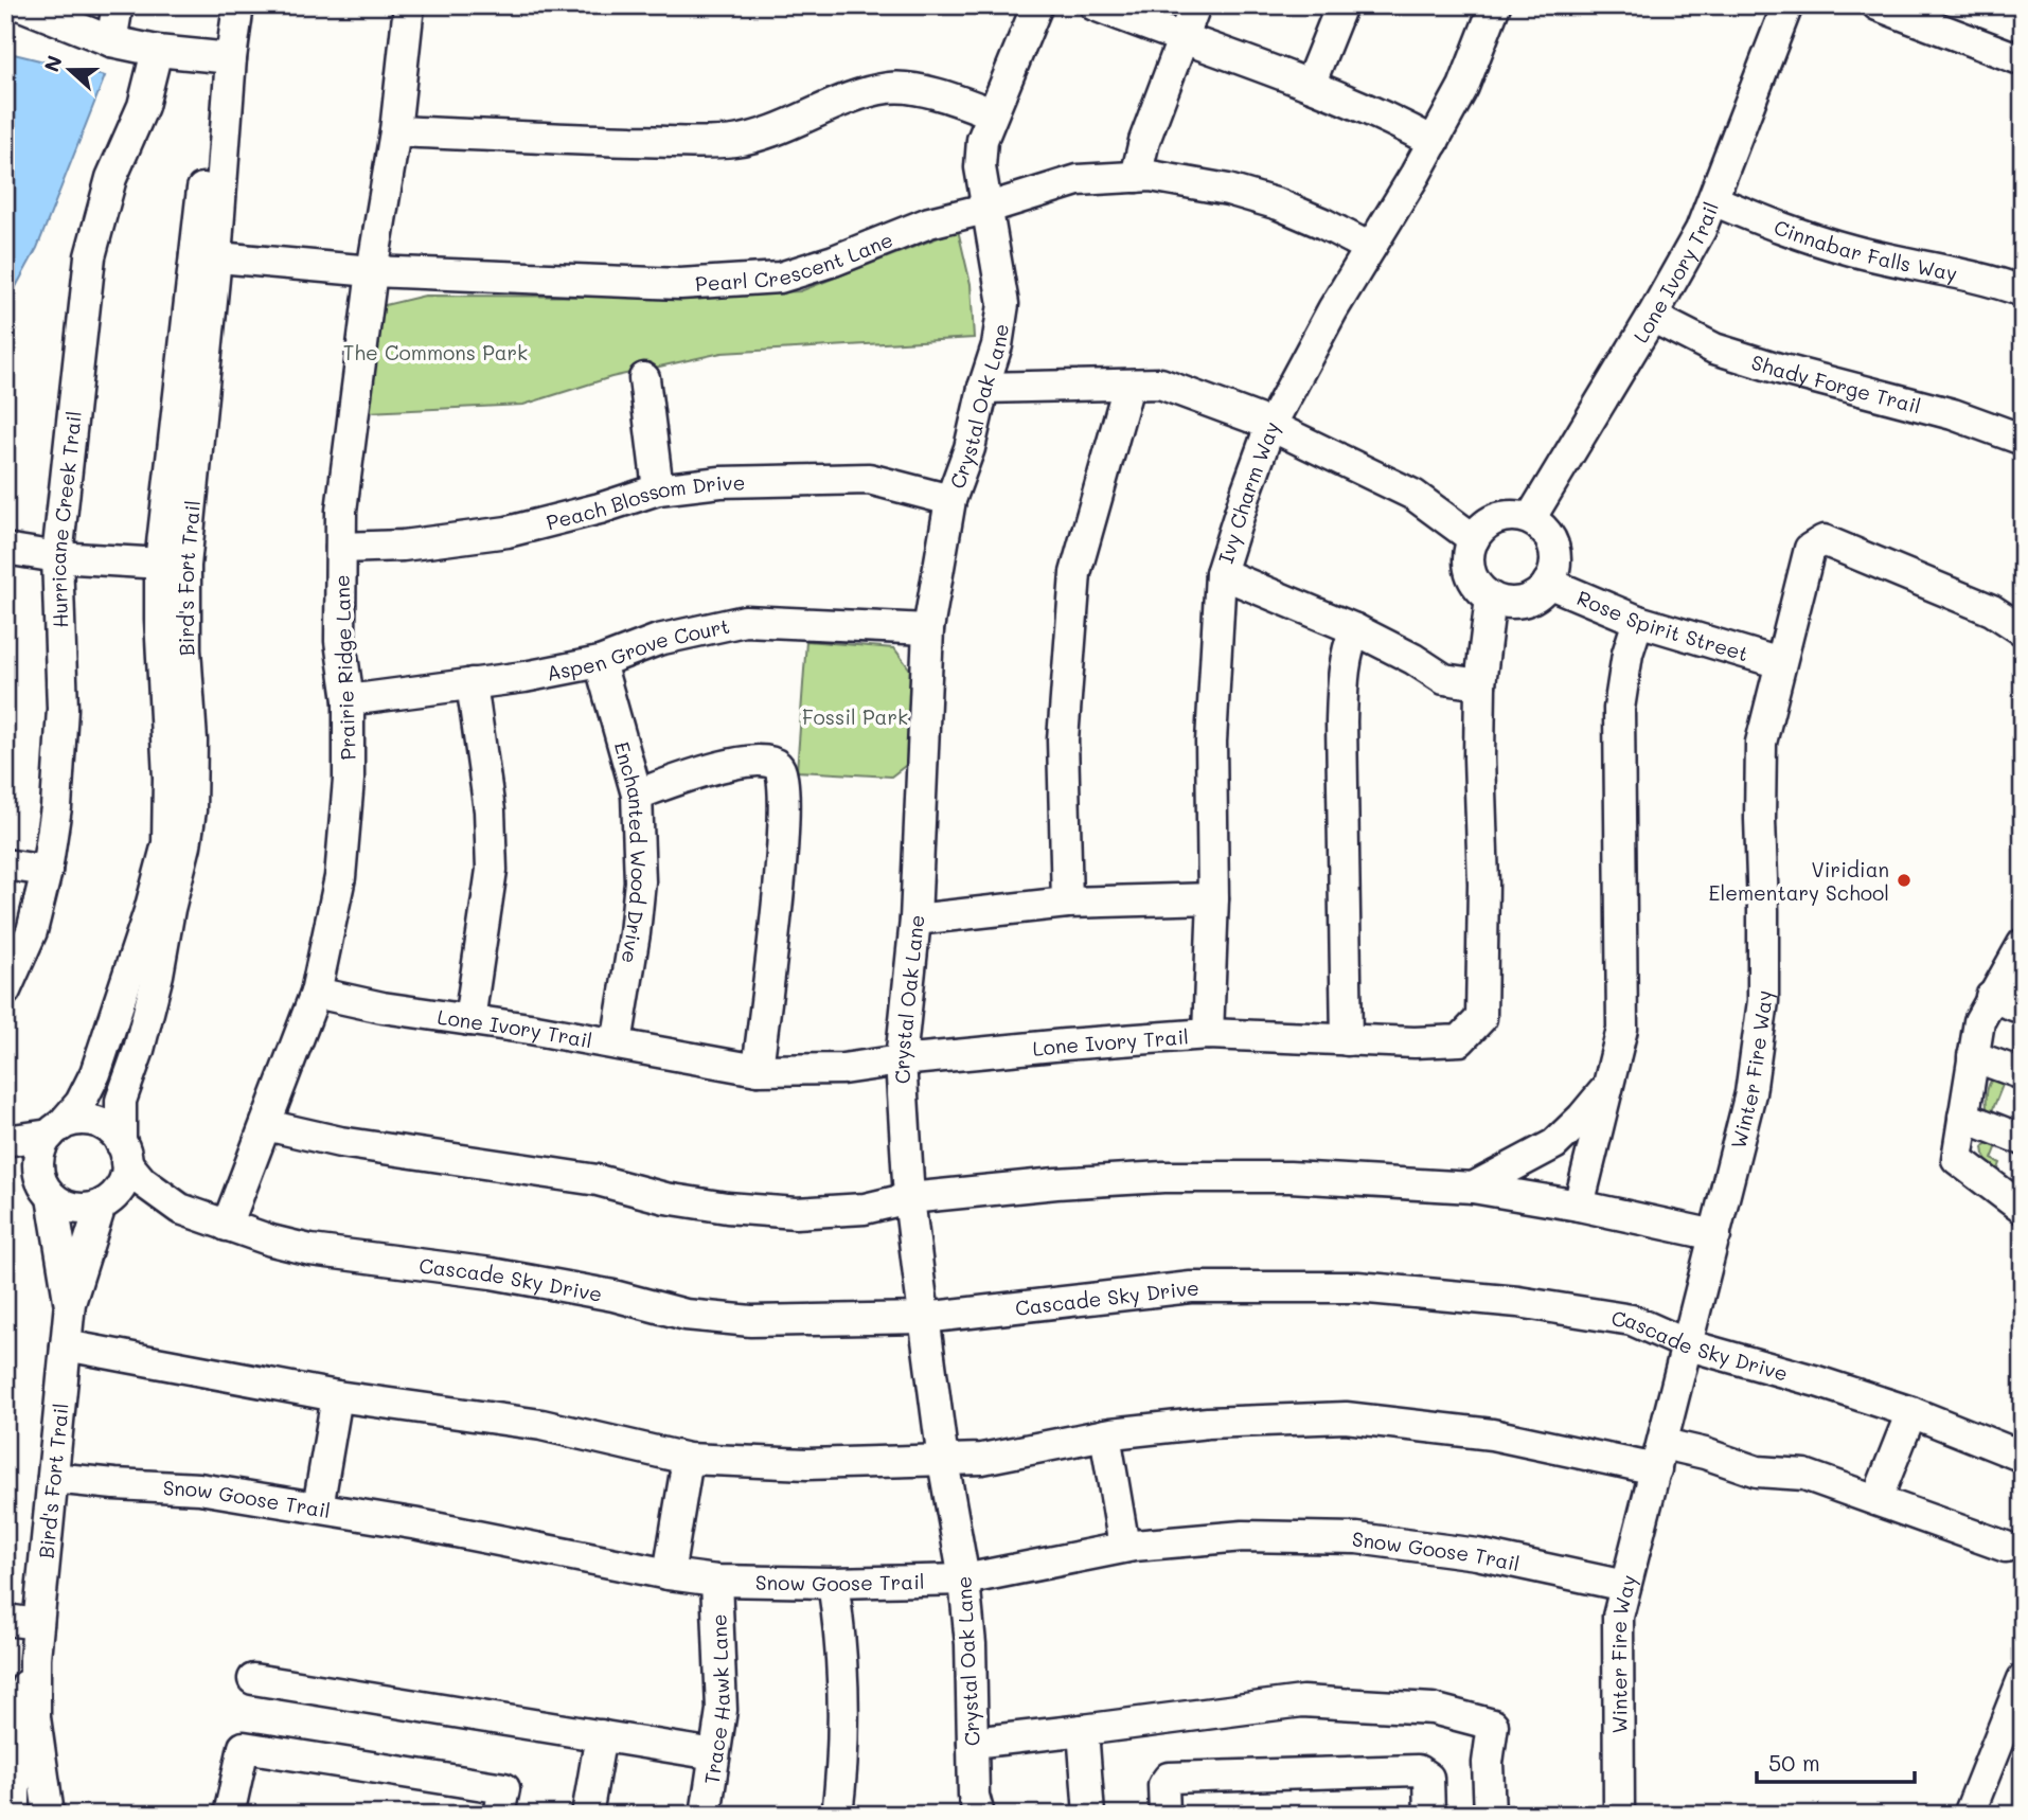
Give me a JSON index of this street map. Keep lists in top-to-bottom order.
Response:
{
  "streets": {
    "street": [
      "Cinnabar Falls Way",
      "Pearl Crescent Lane",
      "Lone Ivory Trail",
      "Shady Forge Trail",
      "Crystal Oak Lane",
      "Ivy Charm Way",
      "Peach Blossom Drive",
      "Hurricane Creek Trail",
      "Bird's Fort Trail",
      "Rose Spirit Street",
      "Aspen Grove Court",
      "Prairie Ridge Lane",
      "Enchanted Wood Drive",
      "Winter Fire Way",
      "Cascade Sky Drive",
      "Snow Goose Trail",
      "Trace Hawk Lane"
    ]
  },
  "crossings": [
    ["Cinnabar Falls Way", "Lone Ivory Trail"],
    ["Pearl Crescent Lane", "Crystal Oak Lane"],
    ["Pearl Crescent Lane", "Ivy Charm Way"],
    ["Pearl Crescent Lane", "Bird's Fort Trail"],
    ["Pearl Crescent Lane", "Prairie Ridge Lane"],
    ["Lone Ivory Trail", "Shady Forge Trail"],
    ["Lone Ivory Trail", "Crystal Oak Lane"],
    ["Lone Ivory Trail", "Ivy Charm Way"],
    ["Lone Ivory Trail", "Rose Spirit Street"],
    ["Lone Ivory Trail", "Prairie Ridge Lane"],
    ["Lone Ivory Trail", "Enchanted Wood Drive"],
    ["Crystal Oak Lane", "Peach Blossom Drive"],
    ["Crystal Oak Lane", "Aspen Grove Court"],
    ["Crystal Oak Lane", "Cascade Sky Drive"],
    ["Crystal Oak Lane", "Snow Goose Trail"],
    ["Peach Blossom Drive", "Prairie Ridge Lane"],
    ["Bird's Fort Trail", "Cascade Sky Drive"],
    ["Bird's Fort Trail", "Snow Goose Trail"],
    ["Rose Spirit Street", "Winter Fire Way"],
    ["Aspen Grove Court", "Prairie Ridge Lane"],
    ["Aspen Grove Court", "Enchanted Wood Drive"],
    ["Prairie Ridge Lane", "Cascade Sky Drive"],
    ["Winter Fire Way", "Cascade Sky Drive"],
    ["Winter Fire Way", "Snow Goose Trail"],
    ["Snow Goose Trail", "Trace Hawk Lane"]
  ],
  "parks": ["The Commons Park", "Fossil Park"],
  "places": ["Viridian Elementary School"],
  "scale_bar": "50 m",
  "north": "left"
}
